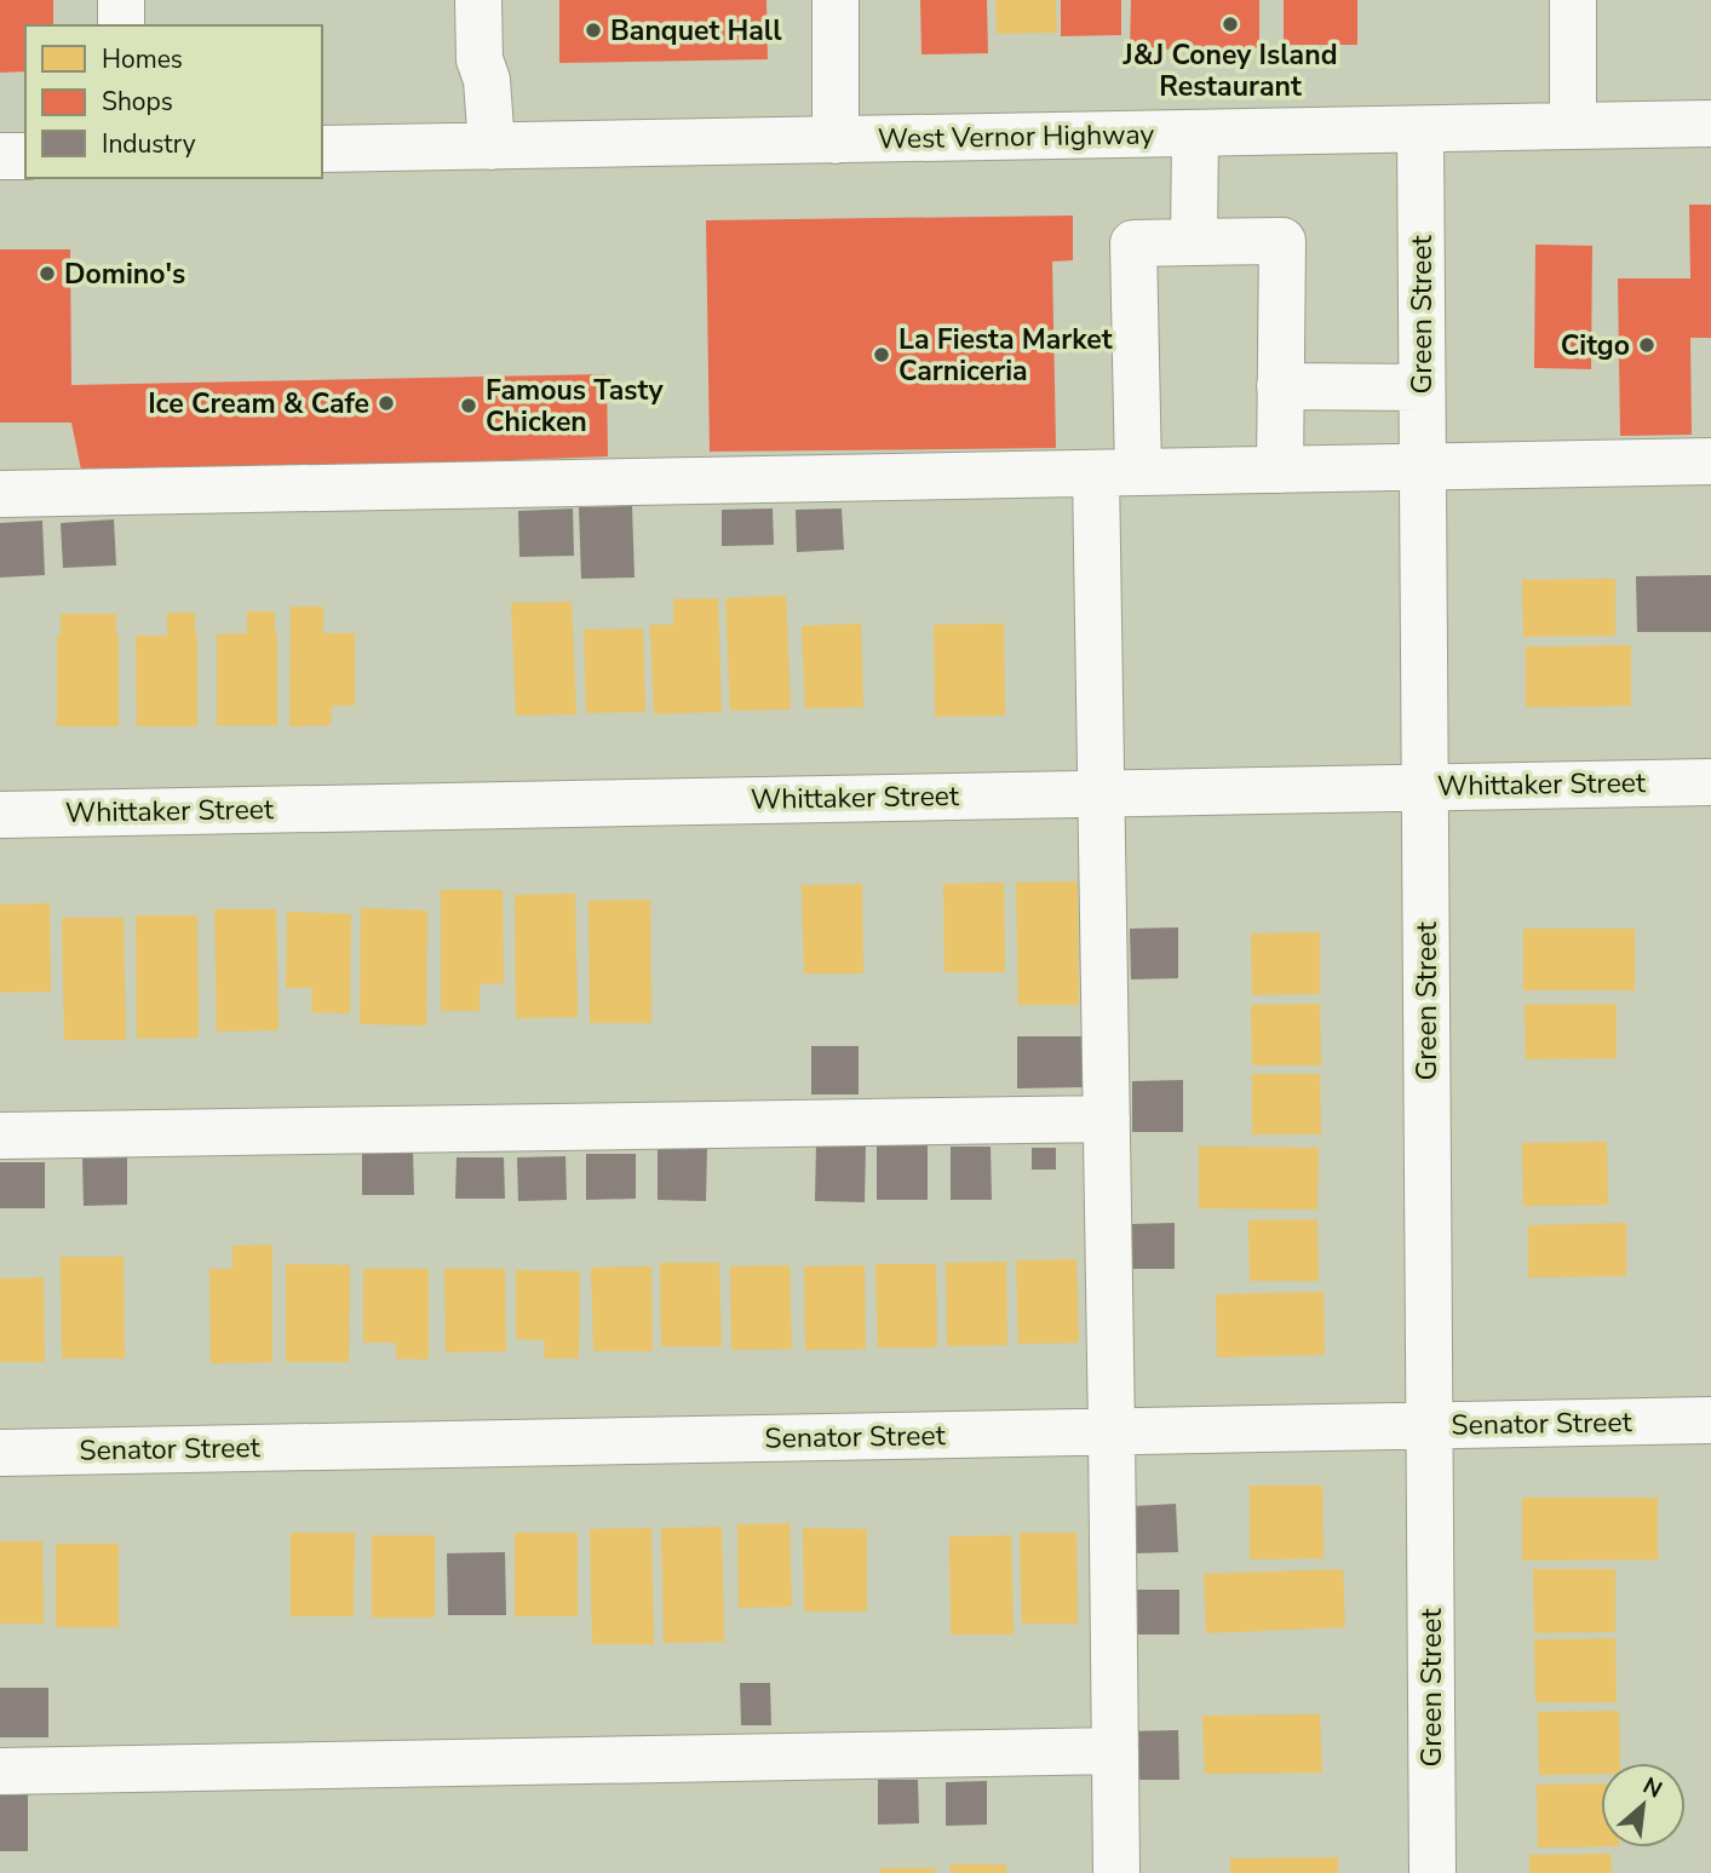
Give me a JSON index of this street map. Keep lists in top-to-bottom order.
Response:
{
  "streets": {
    "street": [
      "West Vernor Highway",
      "Green Street",
      "Whittaker Street",
      "Senator Street"
    ]
  },
  "crossings": [
    ["West Vernor Highway", "Green Street"],
    ["Green Street", "Whittaker Street"],
    ["Green Street", "Senator Street"]
  ],
  "places": [
    "J&J Coney Island Restaurant",
    "Banquet Hall",
    "Domino's",
    "Citgo",
    "La Fiesta Market Carniceria",
    "Ice Cream & Cafe",
    "Famous Tasty Chicken"
  ],
  "legend": ["Homes", "Shops", "Industry"],
  "north": "top right"
}
